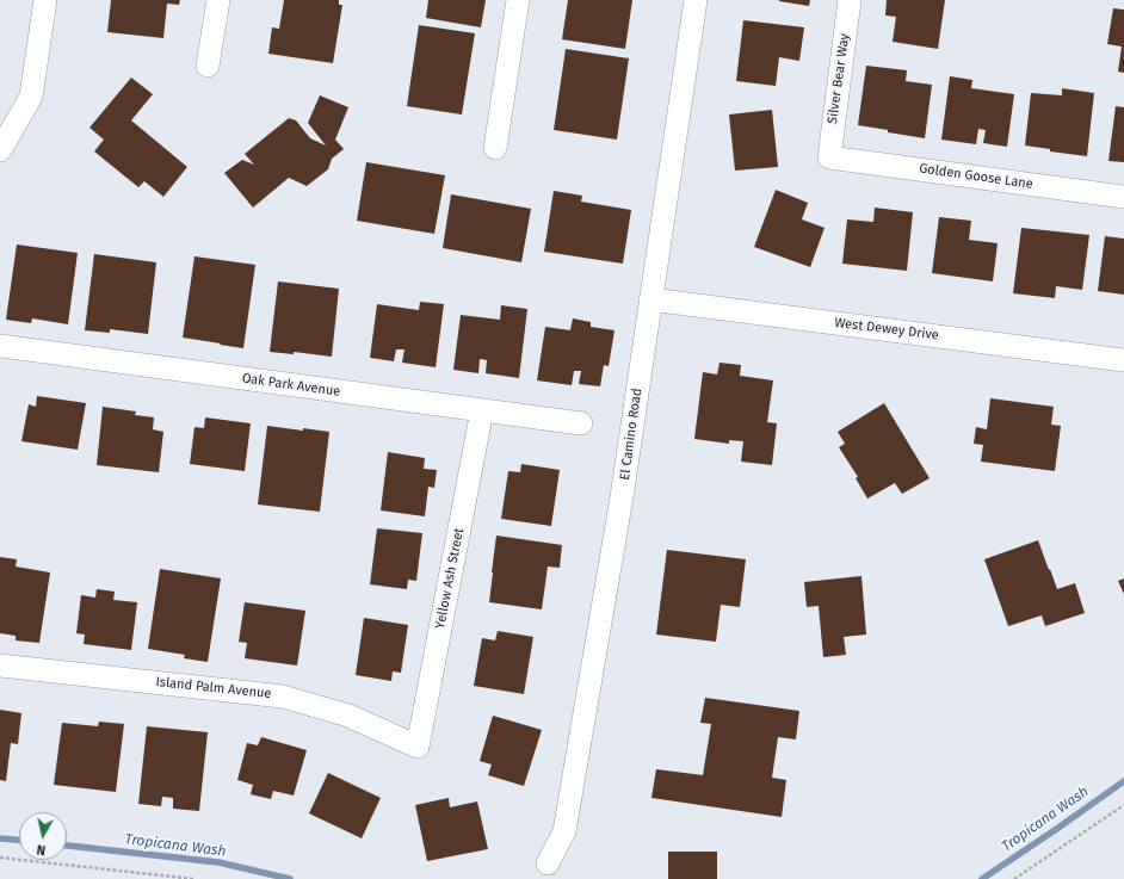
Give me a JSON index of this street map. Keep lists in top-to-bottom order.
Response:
{
  "streets": {
    "street": [
      "Silver Bear Way",
      "Golden Goose Lane",
      "West Dewey Drive",
      "Oak Park Avenue",
      "El Camino Road",
      "Yellow Ash Street",
      "Island Palm Avenue"
    ]
  },
  "crossings": [
    ["Silver Bear Way", "Golden Goose Lane"],
    ["West Dewey Drive", "El Camino Road"],
    ["Oak Park Avenue", "Yellow Ash Street"],
    ["Yellow Ash Street", "Island Palm Avenue"]
  ],
  "water": ["Tropicana Wash"],
  "north": "bottom"
}
